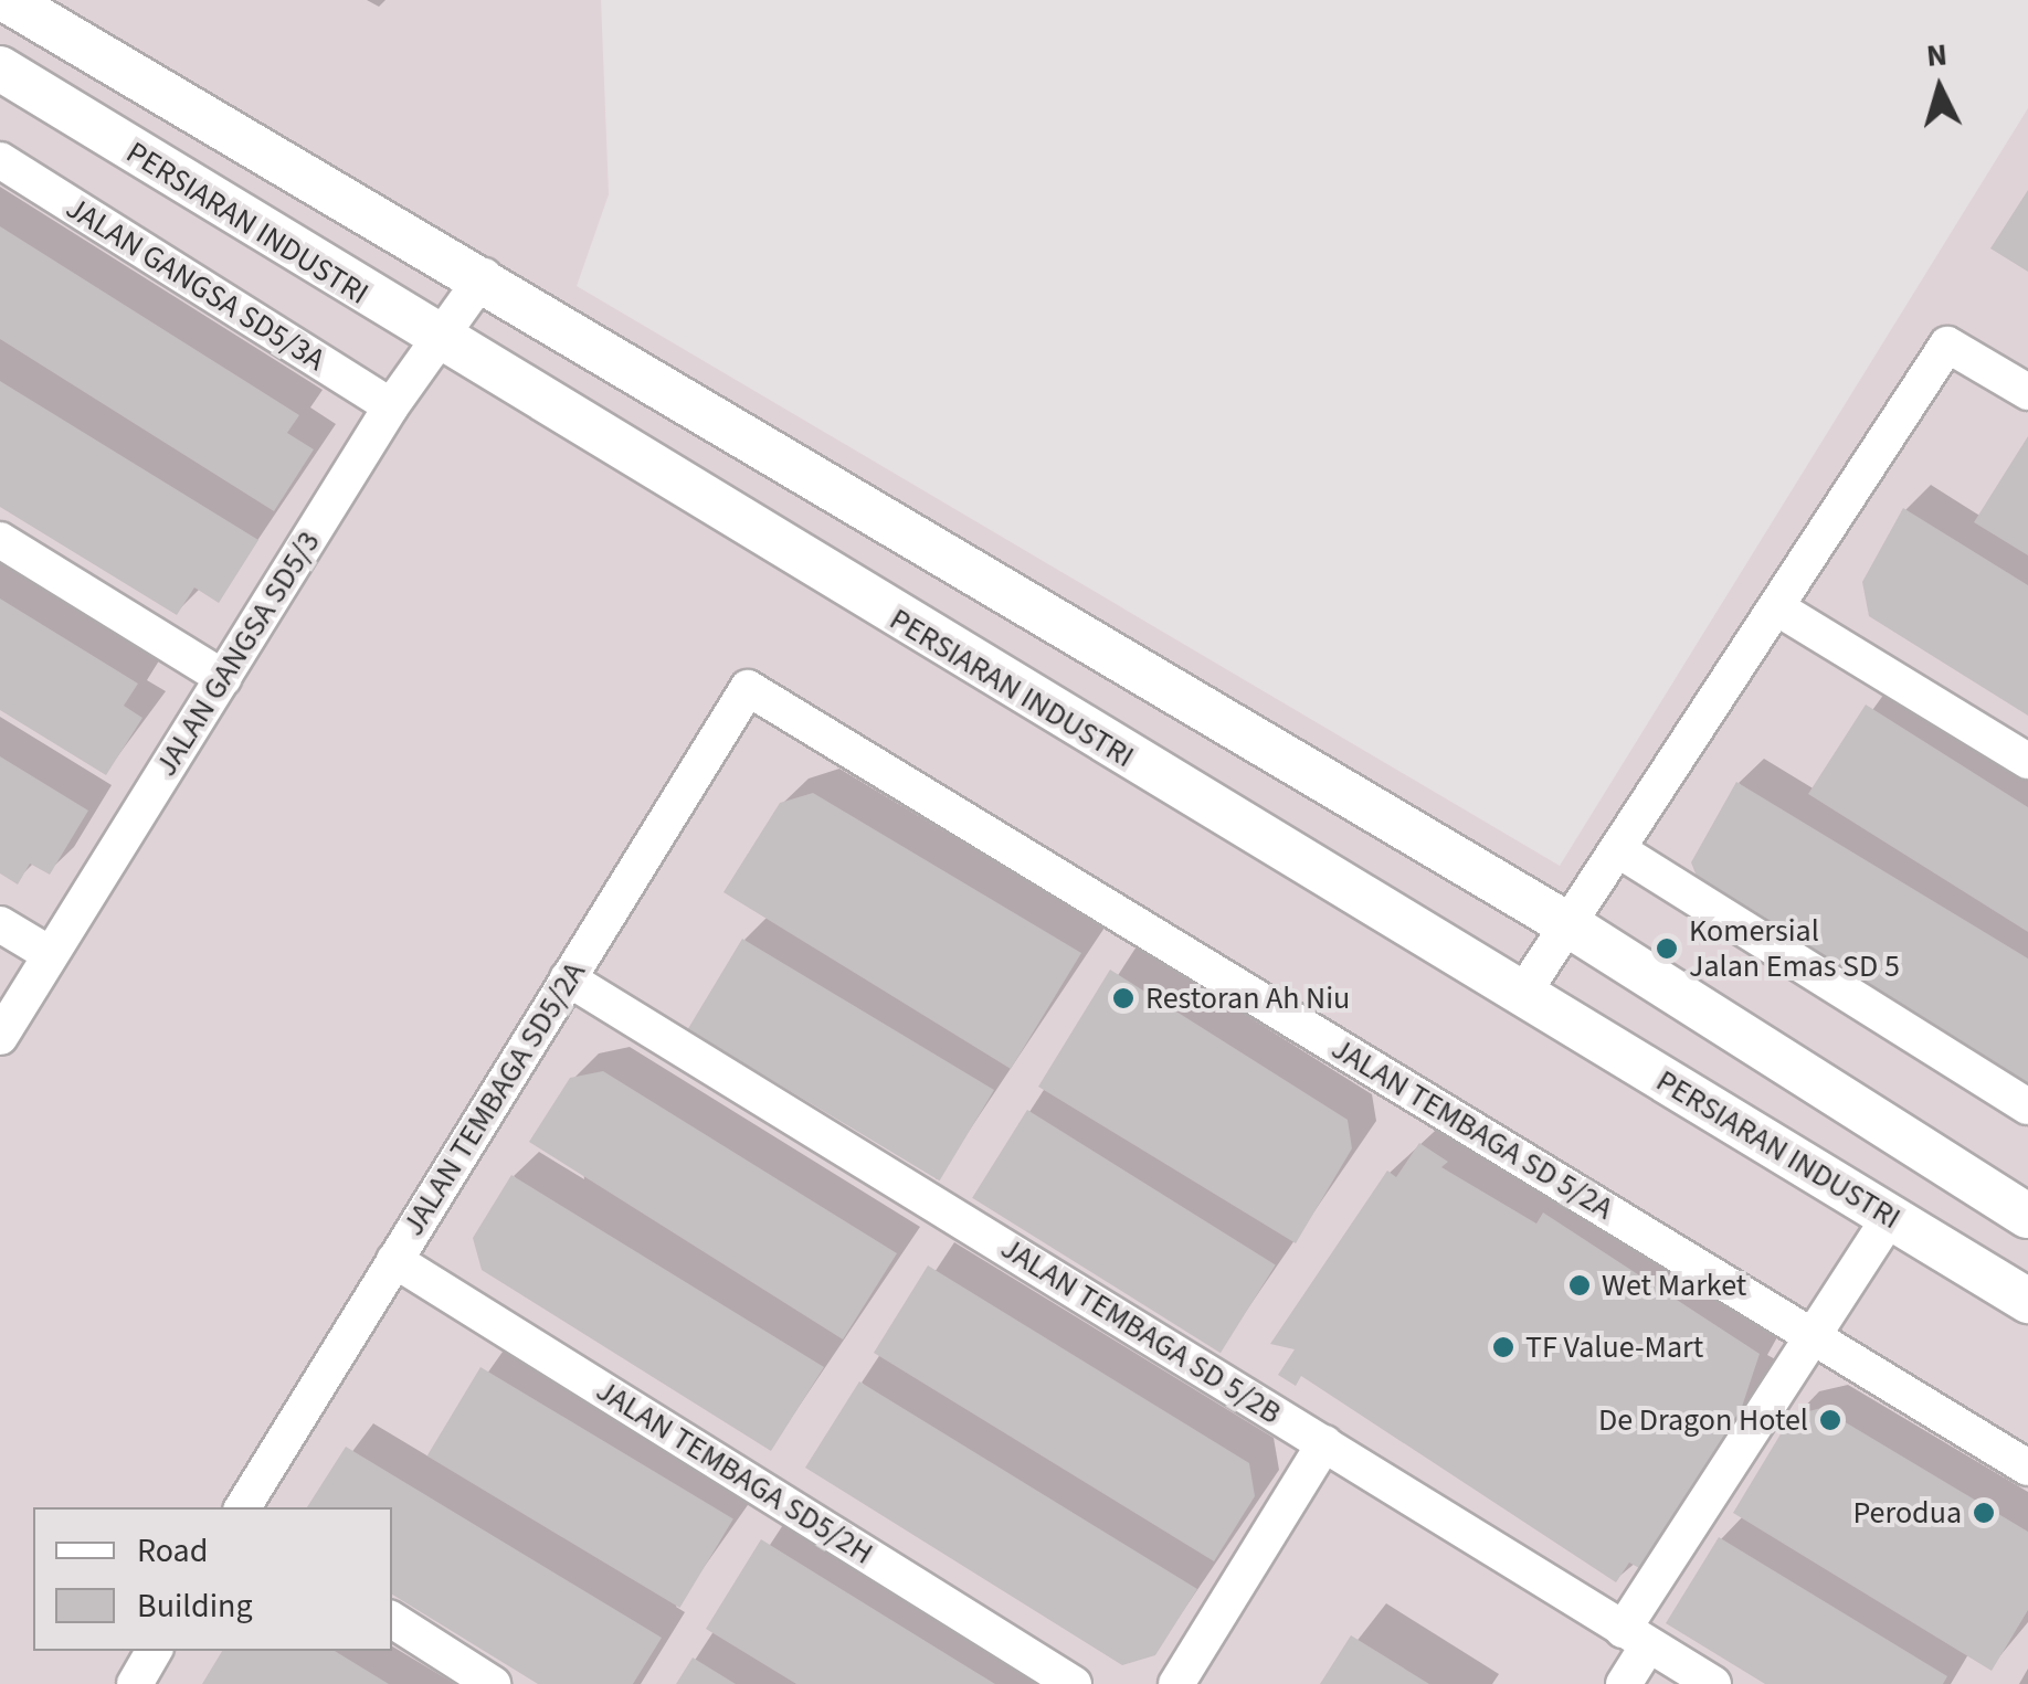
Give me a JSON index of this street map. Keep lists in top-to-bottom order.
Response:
{
  "streets": {
    "street": [
      "PERSIARAN INDUSTRI",
      "JALAN GANGSA SD5/3A",
      "JALAN GANGSA SD5/3",
      "JALAN TEMBAGA SD5/2A",
      "JALAN TEMBAGA SD 5/2A",
      "JALAN TEMBAGA SD 5/2B",
      "JALAN TEMBAGA SD5/2H"
    ]
  },
  "crossings": [
    ["PERSIARAN INDUSTRI", "JALAN GANGSA SD5/3"],
    ["JALAN GANGSA SD5/3A", "JALAN GANGSA SD5/3"],
    ["JALAN TEMBAGA SD5/2A", "JALAN TEMBAGA SD 5/2A"],
    ["JALAN TEMBAGA SD5/2A", "JALAN TEMBAGA SD 5/2B"],
    ["JALAN TEMBAGA SD5/2A", "JALAN TEMBAGA SD5/2H"]
  ],
  "places": [
    "Komersial Jalan Emas SD 5",
    "Restoran Ah Niu",
    "Wet Market",
    "TF Value-Mart",
    "De Dragon Hotel",
    "Perodua"
  ],
  "legend": ["Road", "Building"],
  "north": "top"
}
